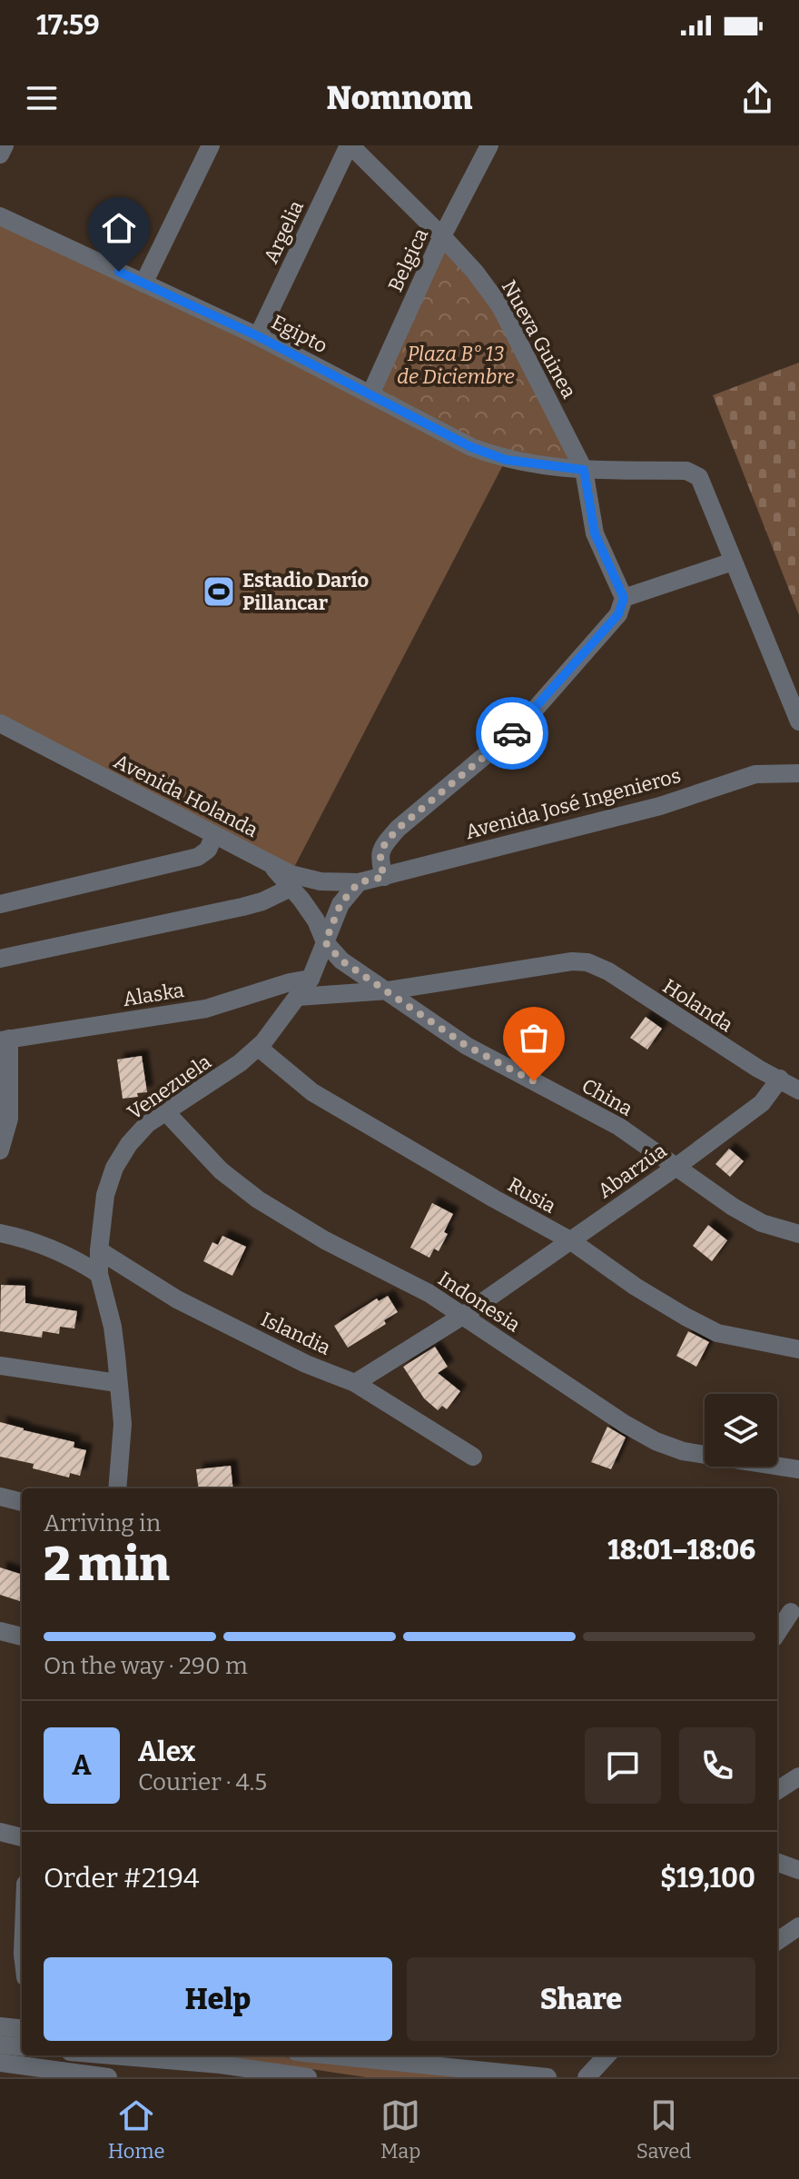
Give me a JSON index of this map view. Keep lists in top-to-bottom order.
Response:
{
  "streets": {
    "street": [
      "Argelia",
      "Belgica",
      "Egipto",
      "Nueva Guinea",
      "Avenida Holanda",
      "Avenida José Ingenieros",
      "Alaska",
      "Holanda",
      "Venezuela",
      "China",
      "Abarzúa",
      "Rusia",
      "Indonesia",
      "Islandia"
    ]
  },
  "crossings": [
    ["Argelia", "Egipto"],
    ["Argelia", "Nueva Guinea"],
    ["Belgica", "Egipto"],
    ["Belgica", "Nueva Guinea"],
    ["Egipto", "Nueva Guinea"],
    ["Avenida Holanda", "Avenida José Ingenieros"],
    ["Avenida Holanda", "Venezuela"],
    ["Avenida Holanda", "China"],
    ["Avenida José Ingenieros", "Venezuela"],
    ["Alaska", "Venezuela"],
    ["Holanda", "China"],
    ["Holanda", "Abarzúa"],
    ["Venezuela", "China"],
    ["Venezuela", "Rusia"],
    ["Venezuela", "Indonesia"],
    ["Venezuela", "Islandia"],
    ["China", "Abarzúa"],
    ["Abarzúa", "Rusia"],
    ["Abarzúa", "Indonesia"],
    ["Abarzúa", "Islandia"]
  ],
  "parks": ["Plaza B° 13 de Diciembre"],
  "places": {
    "sports": ["Estadio Darío Pillancar"]
  },
  "page": {
    "status": "17:59",
    "header": "Nomnom",
    "heading": ["2 min", "Arriving in", "18:01–18:06"],
    "panel": [
      "Alex",
      "Courier · 4.5",
      "Order #2194",
      "$19,100"
    ],
    "bar": "On the way · 290 m",
    "round": "A",
    "buttons": ["Help", "Share"],
    "tabs": ["Home", "Map", "Saved"]
  }
}
